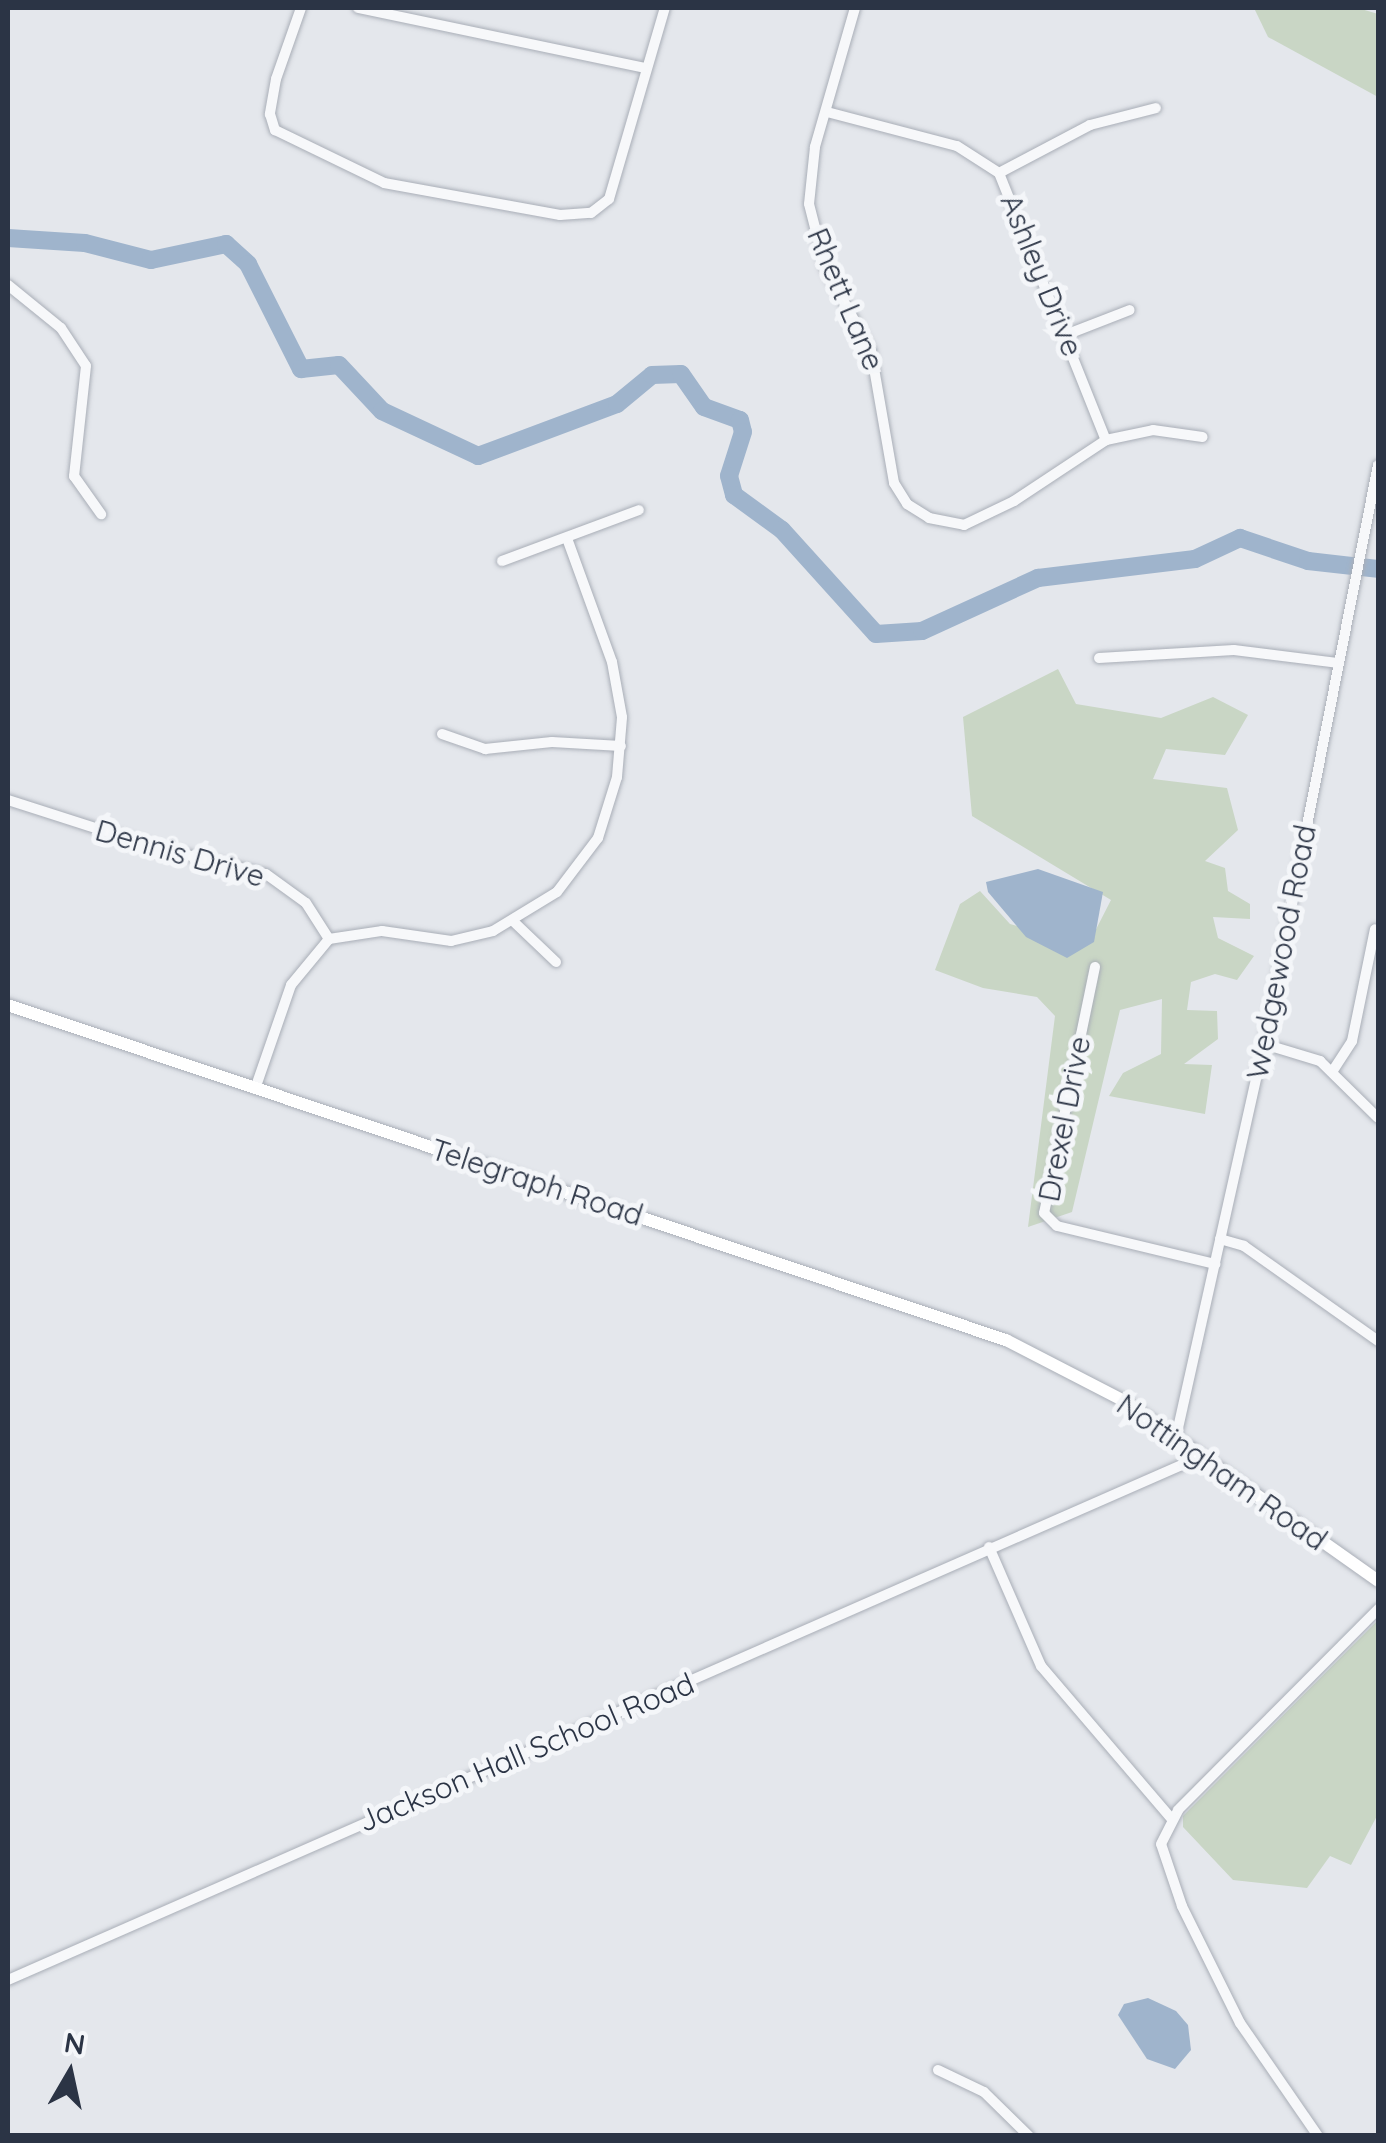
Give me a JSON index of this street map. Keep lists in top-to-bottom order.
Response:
{
  "streets": {
    "main road": ["Telegraph Road", "Nottingham Road"],
    "street": [
      "Ashley Drive",
      "Rhett Lane",
      "Dennis Drive",
      "Wedgewood Road",
      "Drexel Drive",
      "Jackson Hall School Road"
    ]
  },
  "crossings": [
    ["Ashley Drive", "Rhett Lane"],
    ["Wedgewood Road", "Drexel Drive"],
    ["Wedgewood Road", "Nottingham Road"],
    ["Telegraph Road", "Nottingham Road"],
    ["Nottingham Road", "Jackson Hall School Road"]
  ],
  "north": "top"
}
